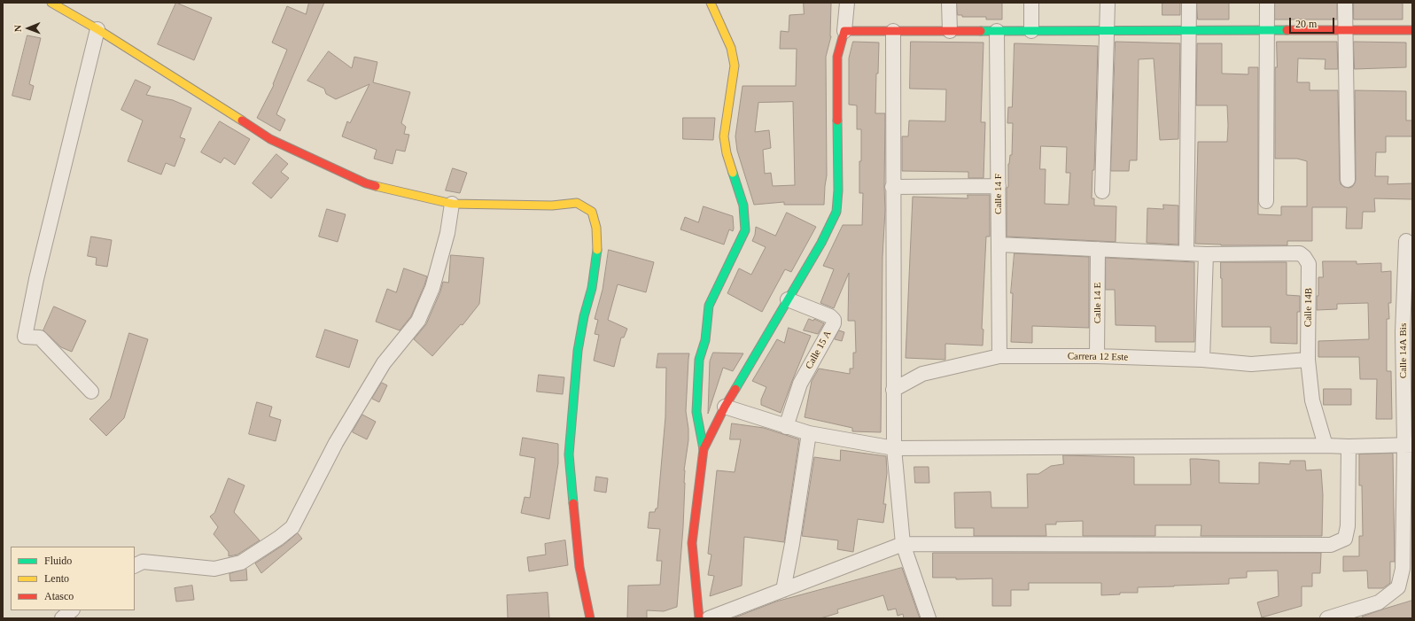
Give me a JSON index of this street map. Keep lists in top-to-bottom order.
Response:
{
  "streets": {
    "street": [
      "Calle 14 F",
      "Calle 14 E",
      "Calle 14B",
      "Calle 15 A",
      "Calle 14A Bis",
      "Carrera 12 Este"
    ]
  },
  "crossings": [
    ["Calle 14 F", "Carrera 12 Este"],
    ["Calle 14 E", "Carrera 12 Este"],
    ["Calle 14B", "Carrera 12 Este"]
  ],
  "legend": ["Fluido", "Lento", "Atasco"],
  "scale_bar": "20 m",
  "north": "left"
}
